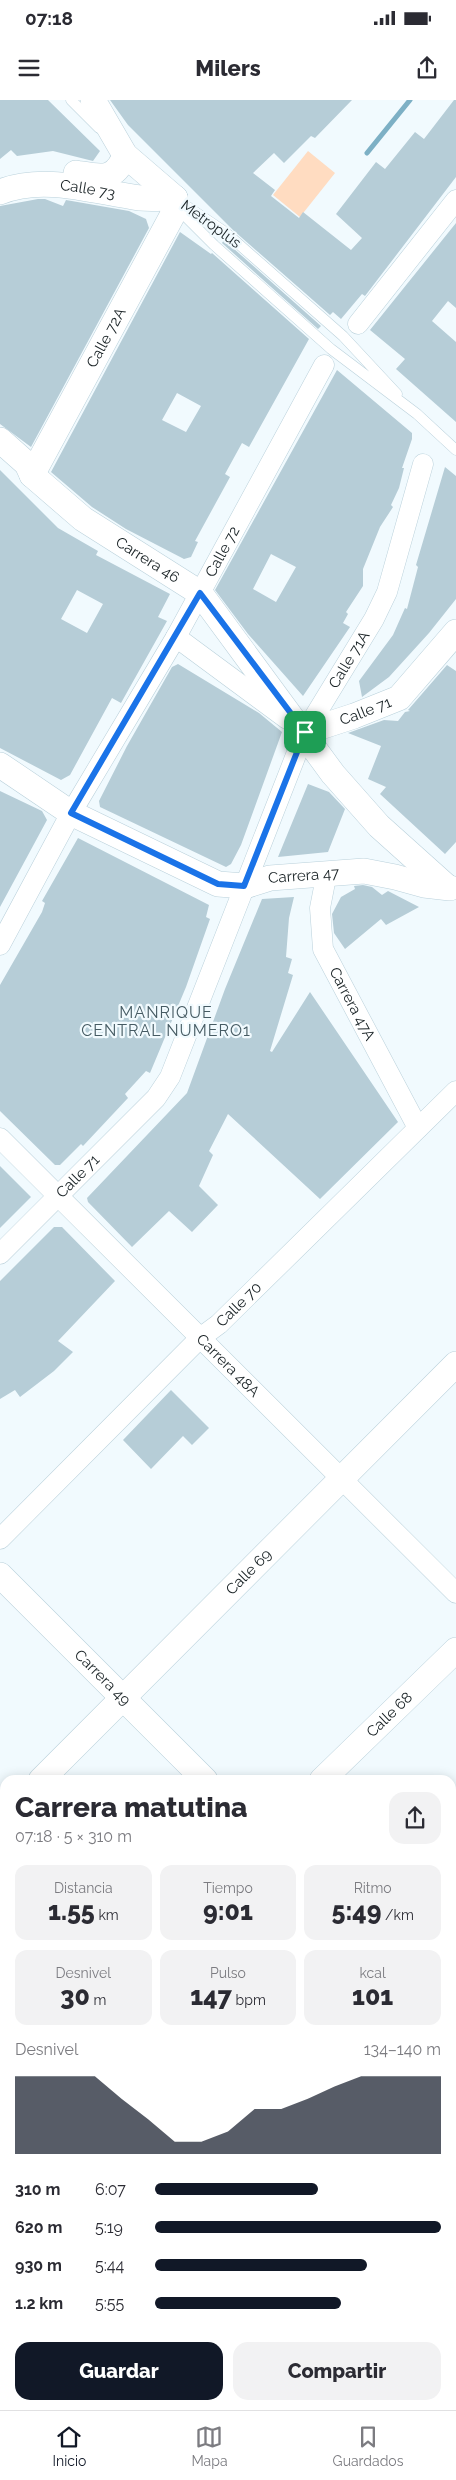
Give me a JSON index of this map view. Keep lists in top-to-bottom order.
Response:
{
  "streets": {
    "street": [
      "Calle 73",
      "Calle 72A",
      "Calle 72",
      "Carrera 46",
      "Calle 71A",
      "Calle 71",
      "Carrera 47",
      "Carrera 47A",
      "Calle 70",
      "Carrera 48A",
      "Calle 69",
      "Carrera 49",
      "Calle 68"
    ],
    "lane": ["Metroplús"]
  },
  "crossings": [
    ["Calle 73", "Metroplús"],
    ["Calle 73", "Calle 72A"],
    ["Metroplús", "Calle 72A"],
    ["Calle 72A", "Carrera 46"],
    ["Calle 72", "Carrera 46"],
    ["Calle 72", "Carrera 47"],
    ["Carrera 46", "Calle 71A"],
    ["Carrera 46", "Calle 71"],
    ["Carrera 46", "Carrera 47"],
    ["Calle 71A", "Calle 71"],
    ["Calle 71A", "Carrera 47"],
    ["Calle 71", "Carrera 48A"],
    ["Carrera 47", "Carrera 47A"],
    ["Carrera 47A", "Calle 70"],
    ["Calle 70", "Carrera 48A"],
    ["Carrera 48A", "Calle 69"],
    ["Calle 69", "Carrera 49"]
  ],
  "districts": ["MANRIQUE CENTRAL NUMERO1"],
  "page": {
    "status": "07:18",
    "header": "Milers",
    "heading": ["Carrera matutina", "07:18 · 5 × 310 m"],
    "stats": [
      ["Distancia", "1.55 km"],
      ["Tiempo", "9:01"],
      ["Ritmo", "5:49 /km"],
      ["Desnivel", "30 m"],
      ["Pulso", "147 bpm"],
      ["kcal", "101"]
    ],
    "chart": ["Desnivel", "134–140 m"],
    "list": [
      {
        "name": "310 m",
        "note": "6:07"
      },
      {
        "name": "620 m",
        "note": "5:19"
      },
      {
        "name": "930 m",
        "note": "5:44"
      },
      {
        "name": "1.2 km",
        "note": "5:55"
      }
    ],
    "buttons": ["Guardar", "Compartir"],
    "tabs": ["Inicio", "Mapa", "Guardados"]
  }
}
